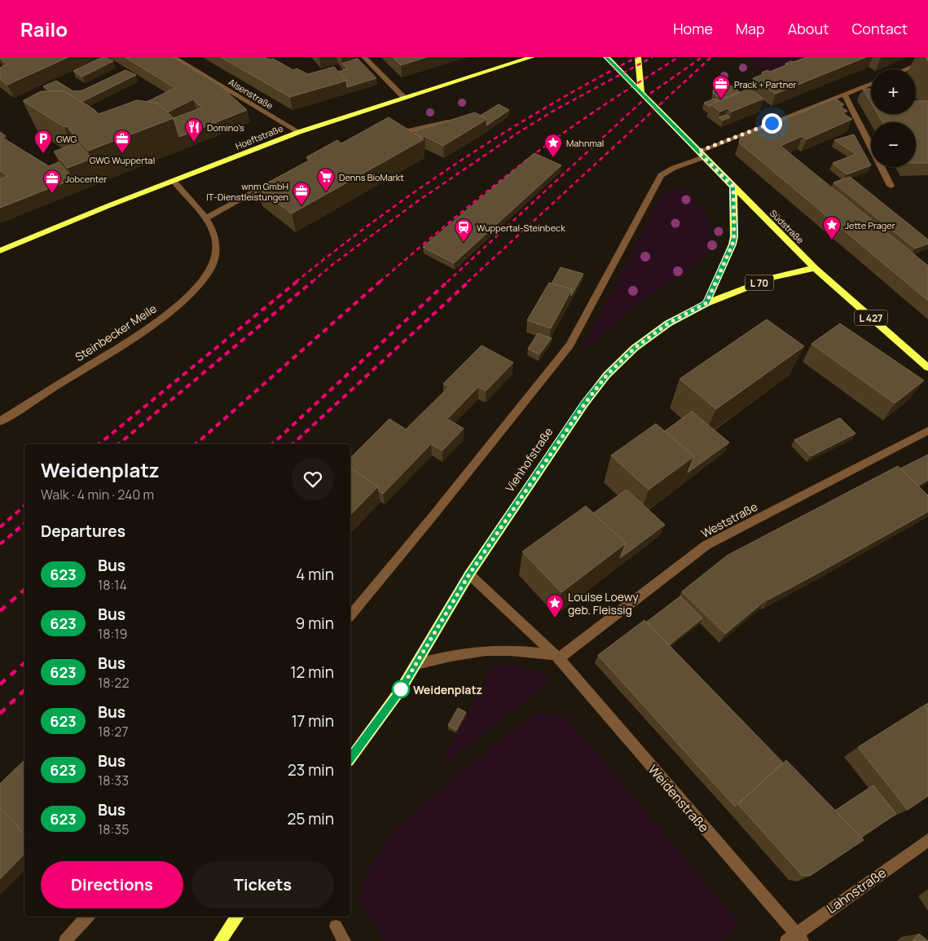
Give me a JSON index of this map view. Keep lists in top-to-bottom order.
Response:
{
  "streets": {
    "main road": [
      "Hoeftstraße",
      "Südstraße",
      "L 70",
      "L 427",
      "Viehhofstraße"
    ],
    "street": [
      "Alsenstraße",
      "Steinbecker Meile",
      "Weststraße",
      "Weidenstraße",
      "Lahnstraße"
    ]
  },
  "crossings": [
    ["Alsenstraße", "Hoeftstraße"],
    ["Hoeftstraße", "Steinbecker Meile"],
    ["Südstraße", "L 427"],
    ["Südstraße", "Viehhofstraße"],
    ["Viehhofstraße", "Weidenstraße"],
    ["Weststraße", "Weidenstraße"],
    ["Weidenstraße", "Lahnstraße"]
  ],
  "places": {
    "office": [
      "Prack + Partner",
      "GWG Wuppertal",
      "Jobcenter",
      "wnm GmbH IT-Dienstleistungen"
    ],
    "restaurant": ["Domino's"],
    "parking": ["GWG"],
    "place": ["Mahnmal", "Jette Prager", "Louise Loewy geb. Fleissig"],
    "supermarket": ["Denns BioMarkt"],
    "station": ["Wuppertal-Steinbeck"],
    "other": ["Weidenplatz"]
  },
  "lines": ["bus line 623"],
  "page": {
    "header": "Railo",
    "nav": [
      "Home",
      "Map",
      "About",
      "Contact"
    ],
    "map_buttons": ["+", "−"],
    "heading": [
      ["Weidenplatz", "Walk · 4 min · 240 m"],
      "Departures"
    ],
    "list": [
      {
        "mark": "623",
        "name": "Bus",
        "note": "18:14",
        "value": "4 min"
      },
      {
        "mark": "623",
        "name": "Bus",
        "note": "18:19",
        "value": "9 min"
      },
      {
        "mark": "623",
        "name": "Bus",
        "note": "18:22",
        "value": "12 min"
      },
      {
        "mark": "623",
        "name": "Bus",
        "note": "18:27",
        "value": "17 min"
      },
      {
        "mark": "623",
        "name": "Bus",
        "note": "18:33",
        "value": "23 min"
      },
      {
        "mark": "623",
        "name": "Bus",
        "note": "18:35",
        "value": "25 min"
      }
    ],
    "buttons": ["Directions", "Tickets"]
  }
}
